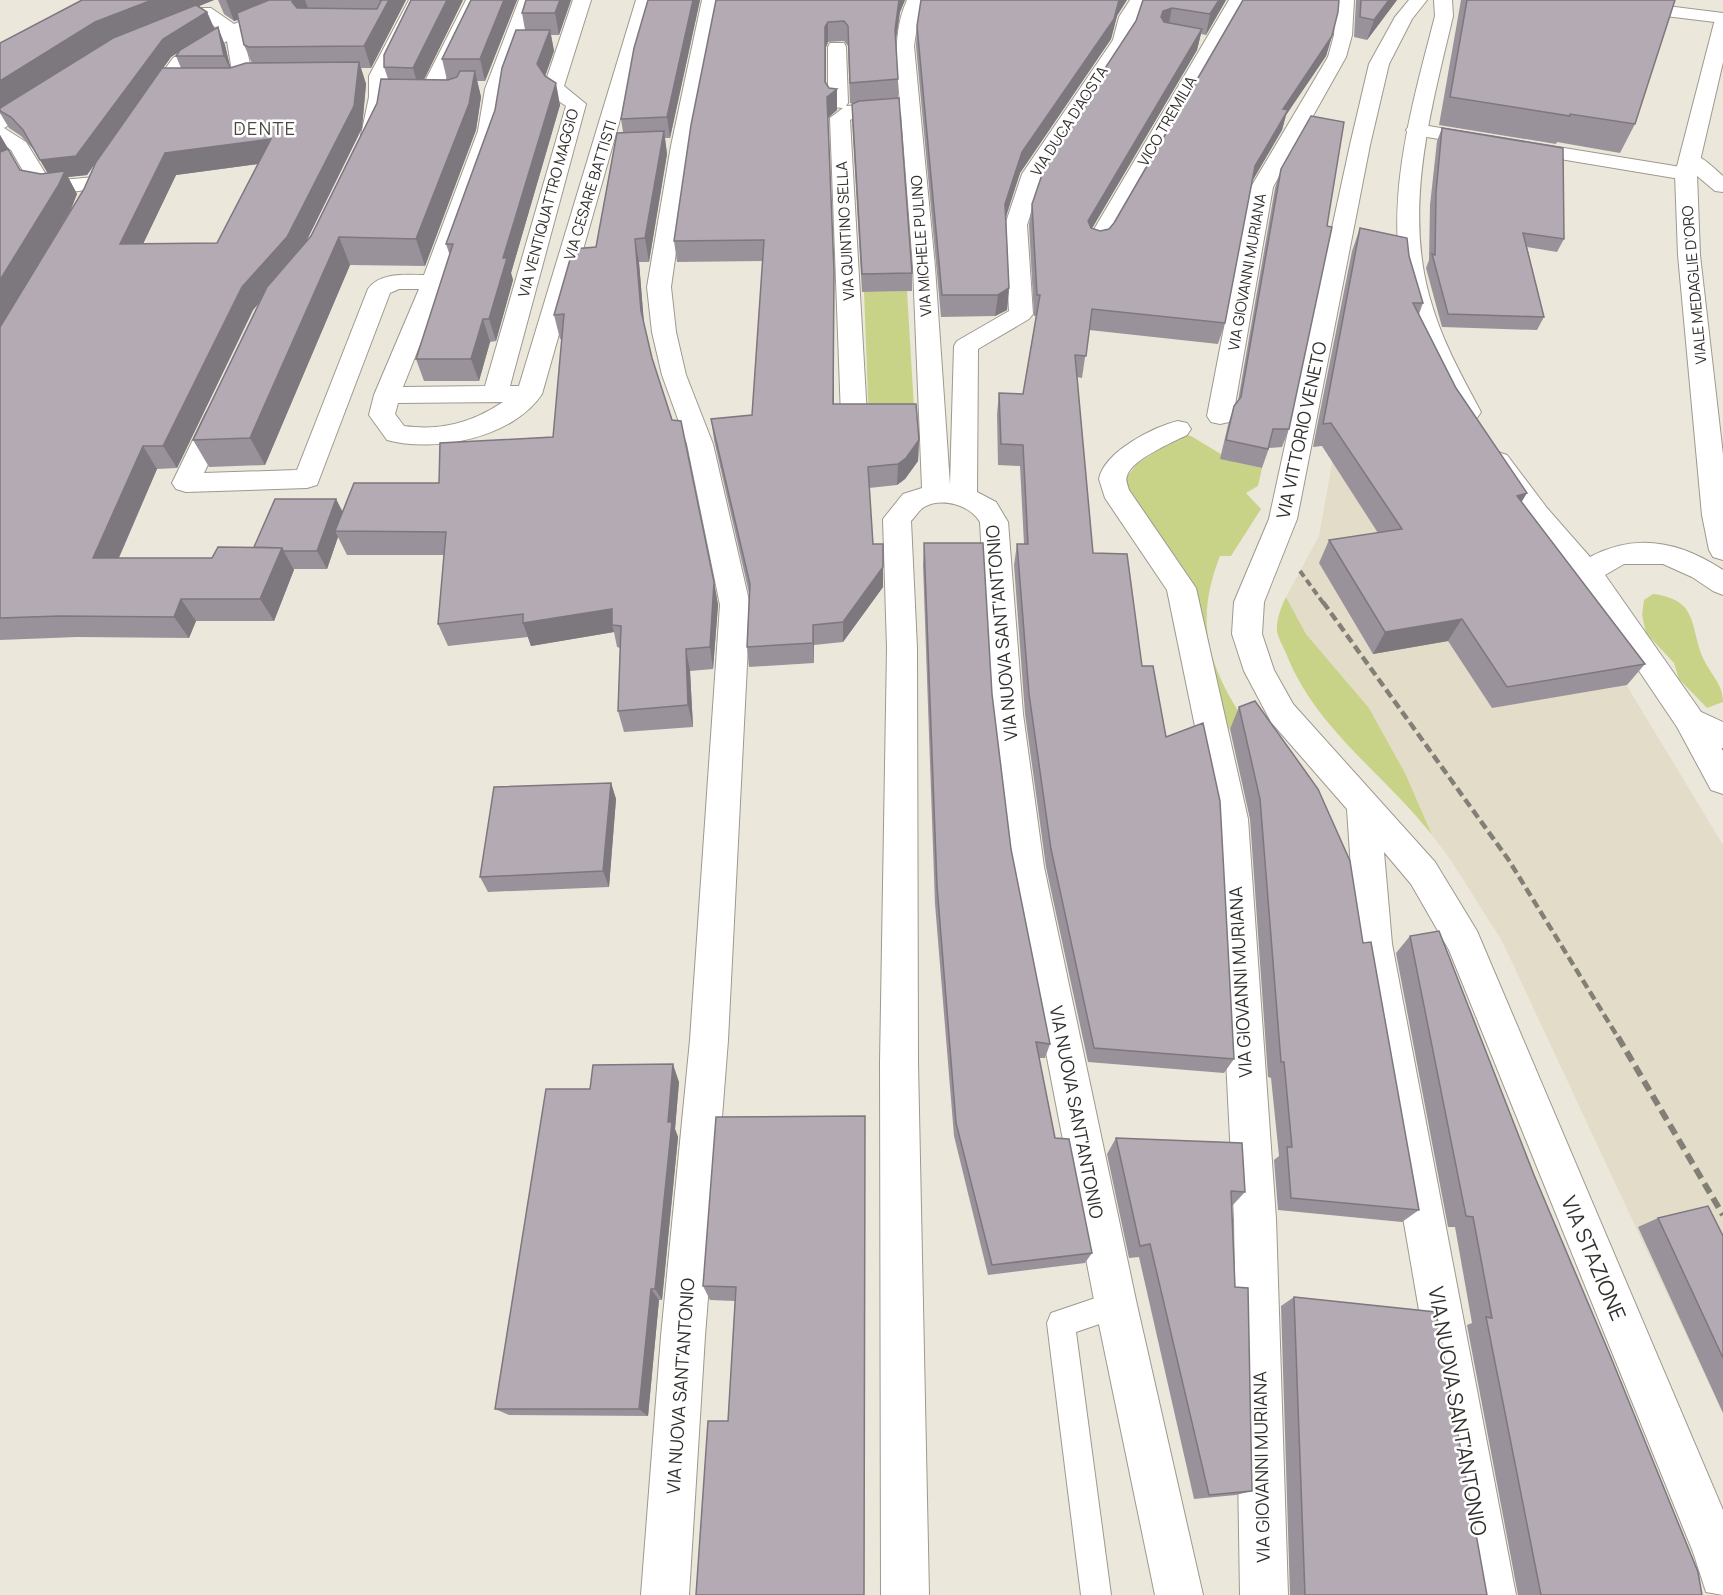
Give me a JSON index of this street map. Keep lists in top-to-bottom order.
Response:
{
  "streets": {
    "street": [
      "VIA DUCA D'AOSTA",
      "VICO TREMILIA",
      "VIA CESARE BATTISTI",
      "VIA VENTIQUATTRO MAGGIO",
      "VIA QUINTINO SELLA",
      "VIA MICHELE PULINO",
      "VIA GIOVANNI MURIANA",
      "VIALE MEDAGLIE D'ORO",
      "VIA VITTORIO VENETO",
      "VIA NUOVA SANT'ANTONIO",
      "VIA STAZIONE"
    ]
  },
  "crossings": [
    ["VIA DUCA D'AOSTA", "VIA MICHELE PULINO"],
    ["VIA DUCA D'AOSTA", "VIA NUOVA SANT'ANTONIO"],
    ["VIA QUINTINO SELLA", "VIA MICHELE PULINO"],
    ["VIA MICHELE PULINO", "VIA NUOVA SANT'ANTONIO"],
    ["VIA VITTORIO VENETO", "VIA NUOVA SANT'ANTONIO"],
    ["VIA VITTORIO VENETO", "VIA STAZIONE"]
  ],
  "districts": ["DENTE"]
}
